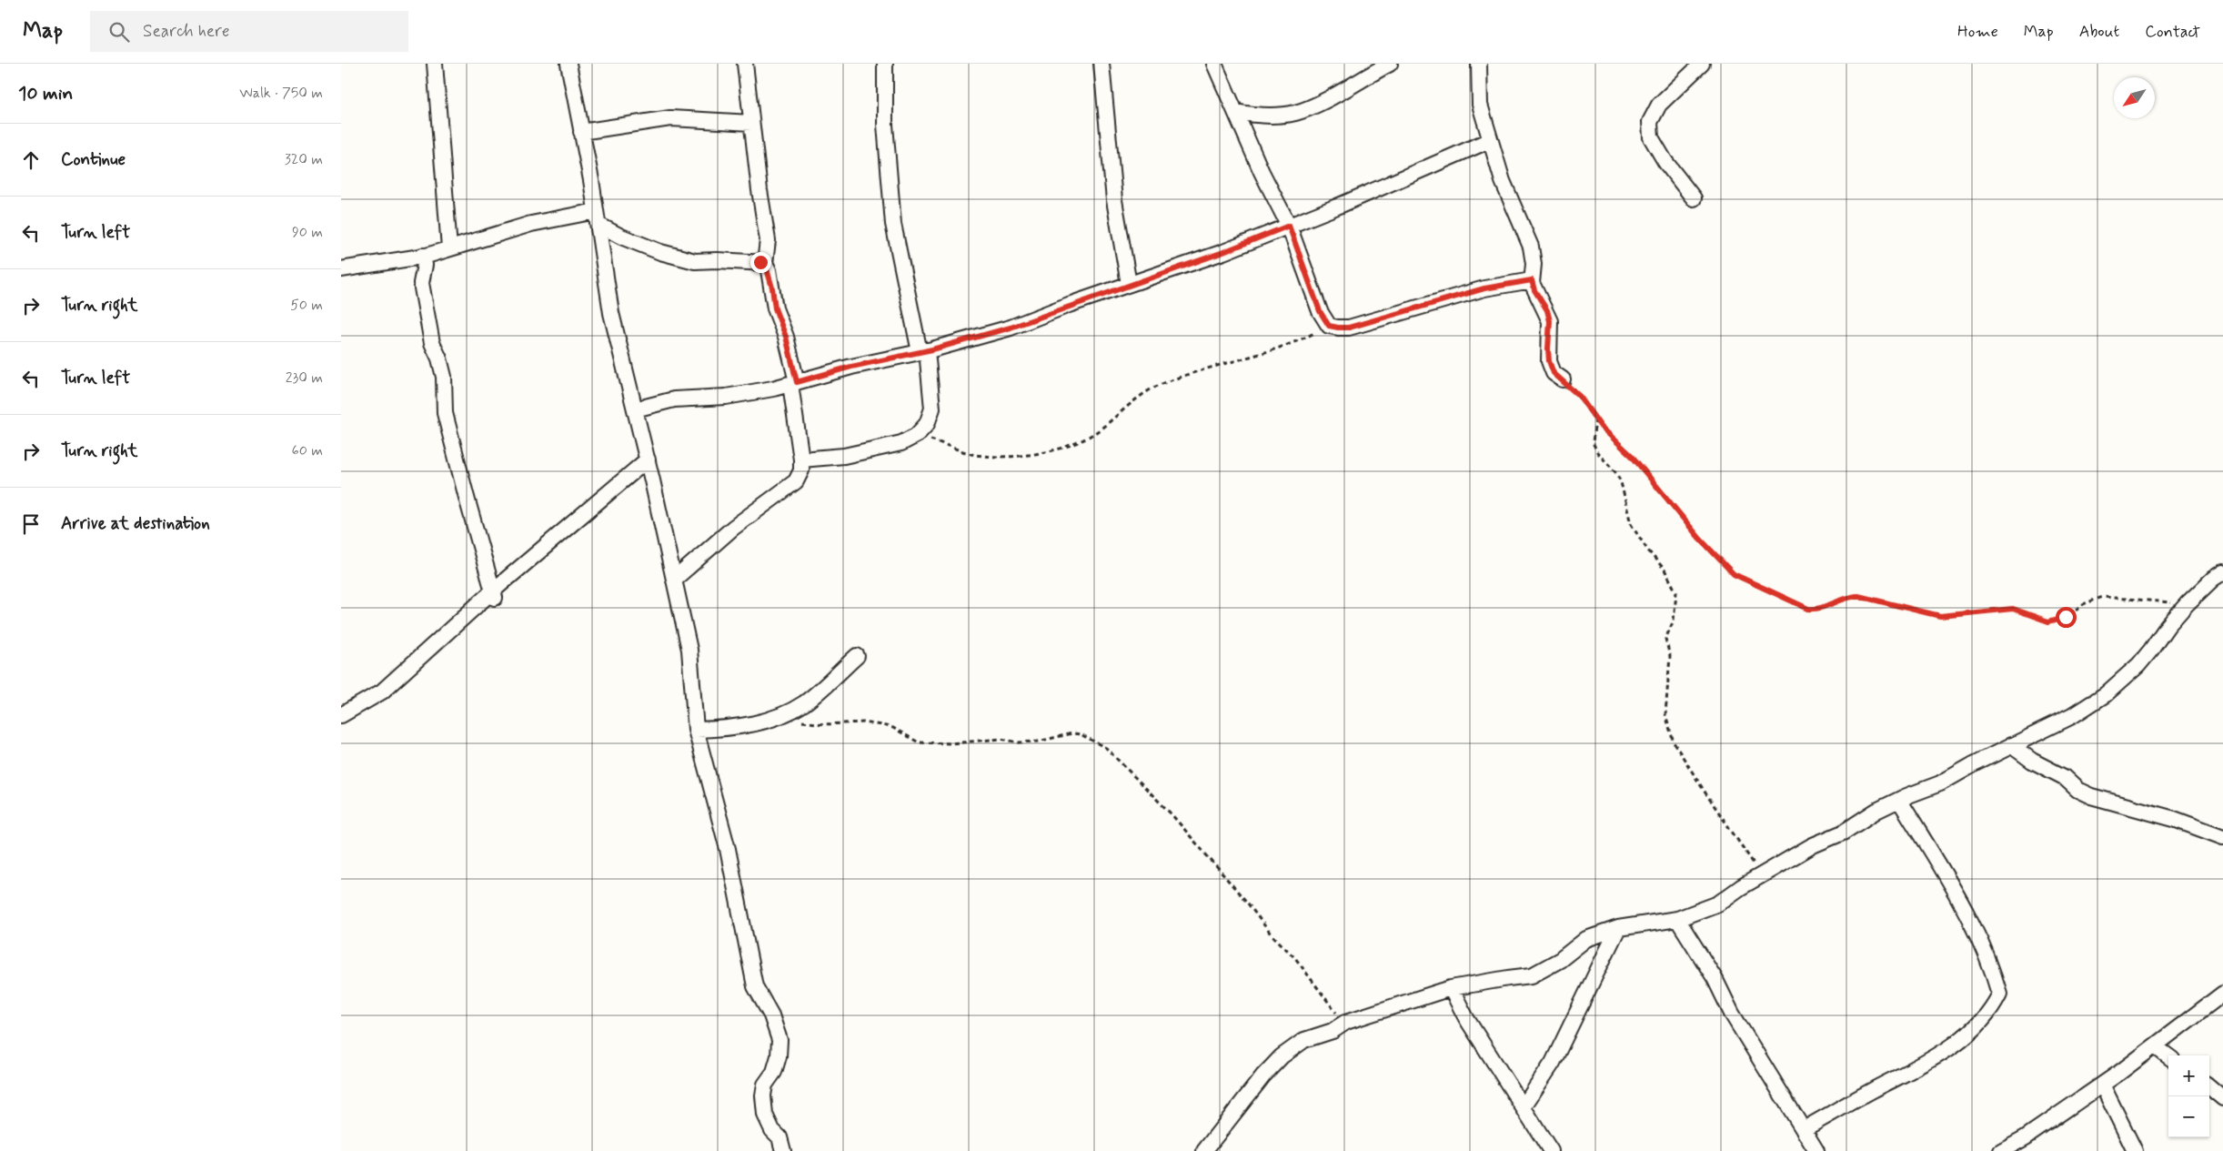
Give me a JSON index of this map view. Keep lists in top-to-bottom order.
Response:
{
  "north": "bottom left",
  "page": {
    "header": "Map",
    "search": "Search here",
    "nav": [
      "Home",
      "Map",
      "About",
      "Contact"
    ],
    "heading": ["10 min", "Walk · 750 m"],
    "list": [
      ["Continue", "320 m"],
      ["Turn left", "90 m"],
      ["Turn right", "50 m"],
      ["Turn left", "230 m"],
      ["Turn right", "60 m"],
      "Arrive at destination"
    ],
    "map_buttons": ["+", "−"]
  }
}
